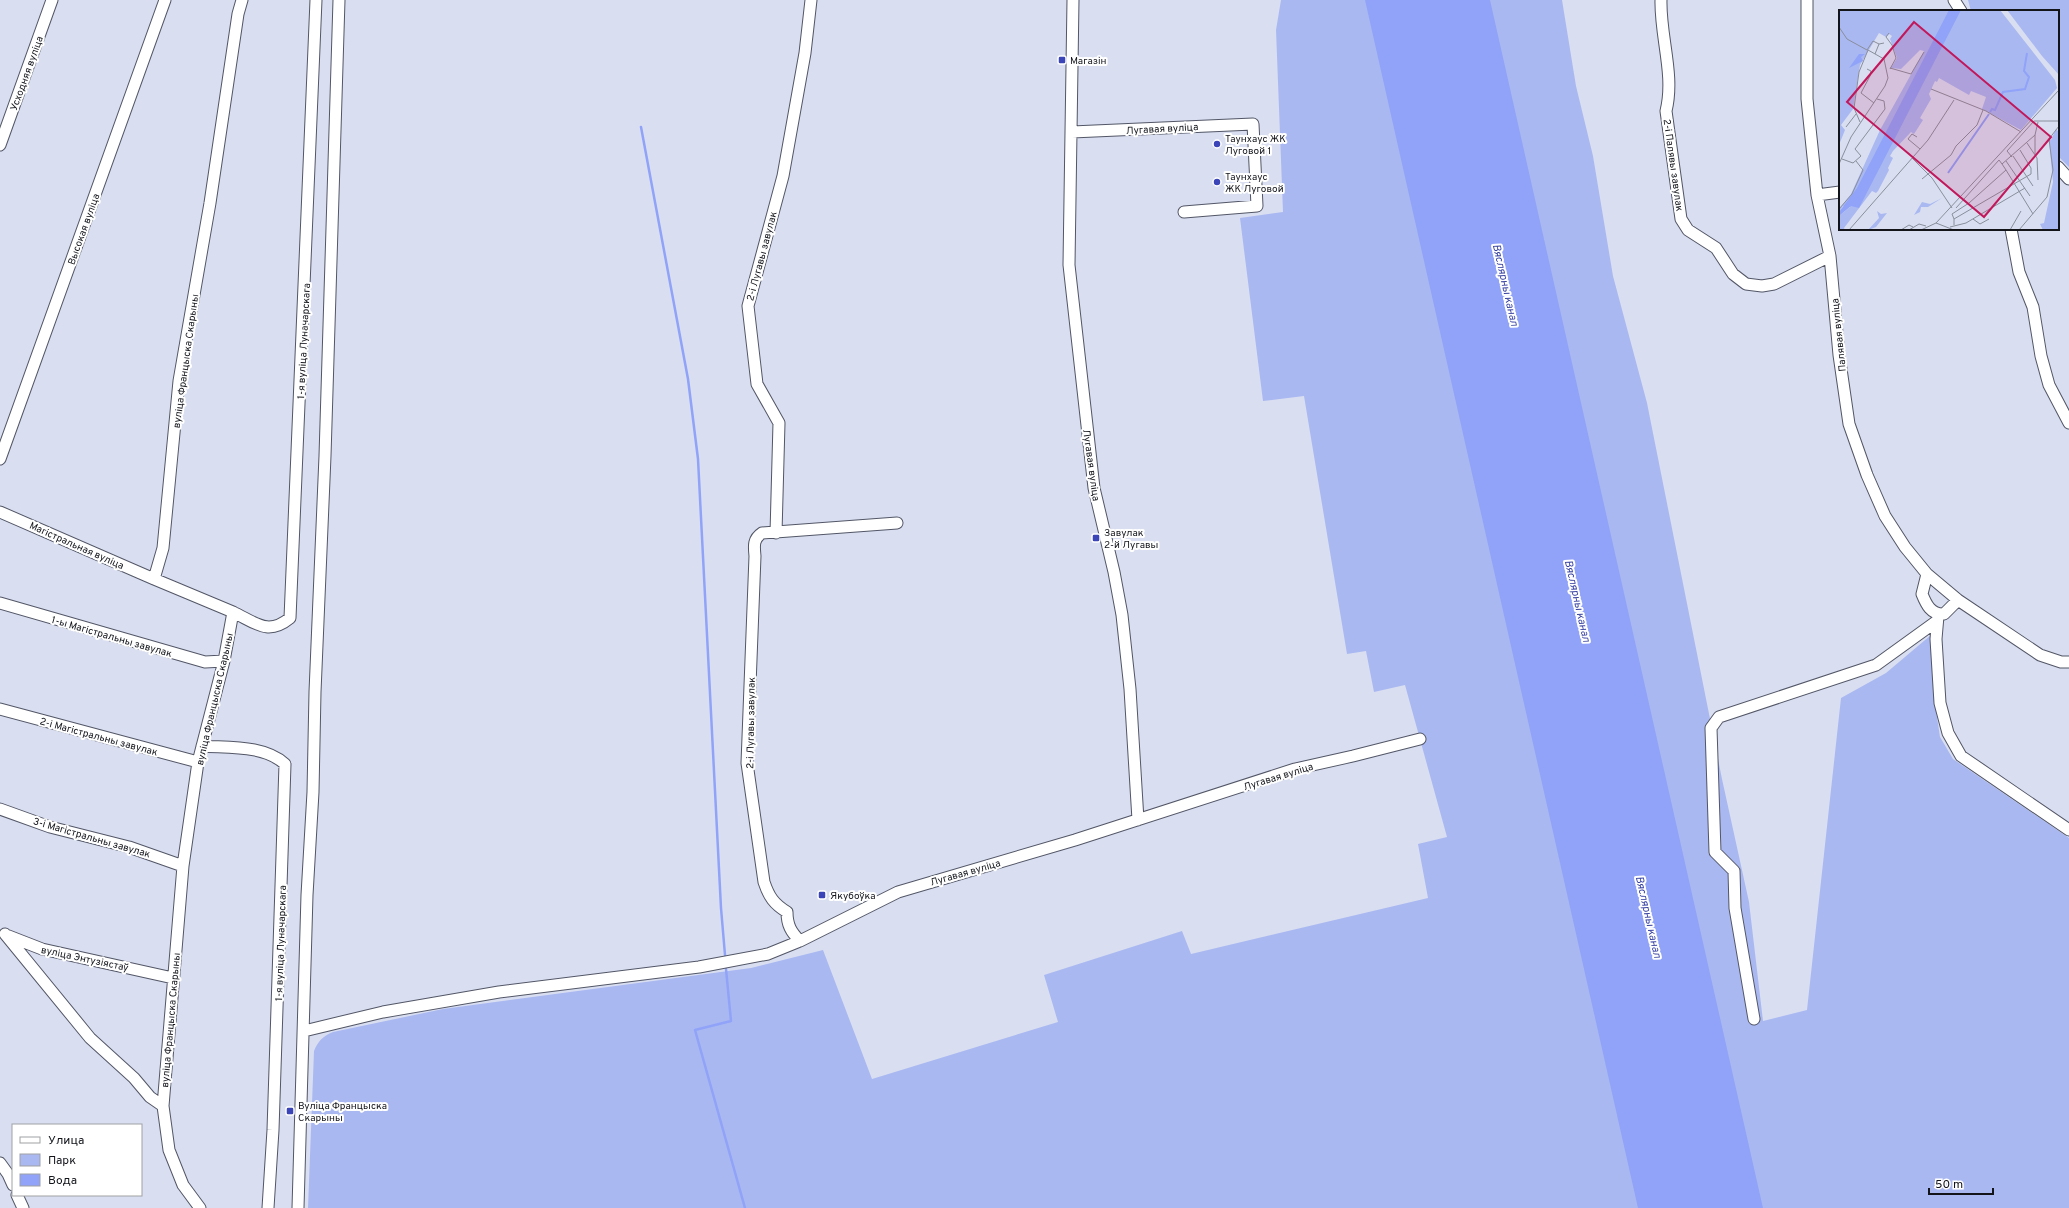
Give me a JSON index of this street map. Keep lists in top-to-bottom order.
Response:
{
  "streets": {
    "street": [
      "Усходняя вуліца",
      "Лугавая вуліца",
      "2-і Палявы завулак",
      "Высокая вуліца",
      "2-і Лугавы завулак",
      "Палявая вуліца",
      "1-я вуліца Луначарскага",
      "вуліца Францыска Скарыны",
      "Магістральная вуліца",
      "1-ы Магістральны завулак",
      "2-і Магістральны завулак",
      "3-і Магістральны завулак",
      "вуліца Энтузіястаў"
    ]
  },
  "crossings": [
    ["Лугавая вуліца", "2-і Лугавы завулак"],
    ["2-і Палявы завулак", "Палявая вуліца"],
    ["1-я вуліца Луначарскага", "вуліца Францыска Скарыны"],
    ["вуліца Францыска Скарыны", "Магістральная вуліца"],
    ["вуліца Францыска Скарыны", "1-ы Магістральны завулак"],
    ["вуліца Францыска Скарыны", "2-і Магістральны завулак"],
    ["вуліца Францыска Скарыны", "3-і Магістральны завулак"],
    ["вуліца Францыска Скарыны", "вуліца Энтузіястаў"]
  ],
  "water": ["Вяслярны канал"],
  "places": {
    "transit": [
      "Магазін",
      "Завулак 2-й Лугавы",
      "Якубоўка",
      "Вуліца Францыска Скарыны"
    ],
    "other": ["Таунхаус ЖК Луговой 1", "Таунхаус ЖК Луговой"]
  },
  "legend": ["Улица", "Парк", "Вода"],
  "scale_bar": "50 m"
}
